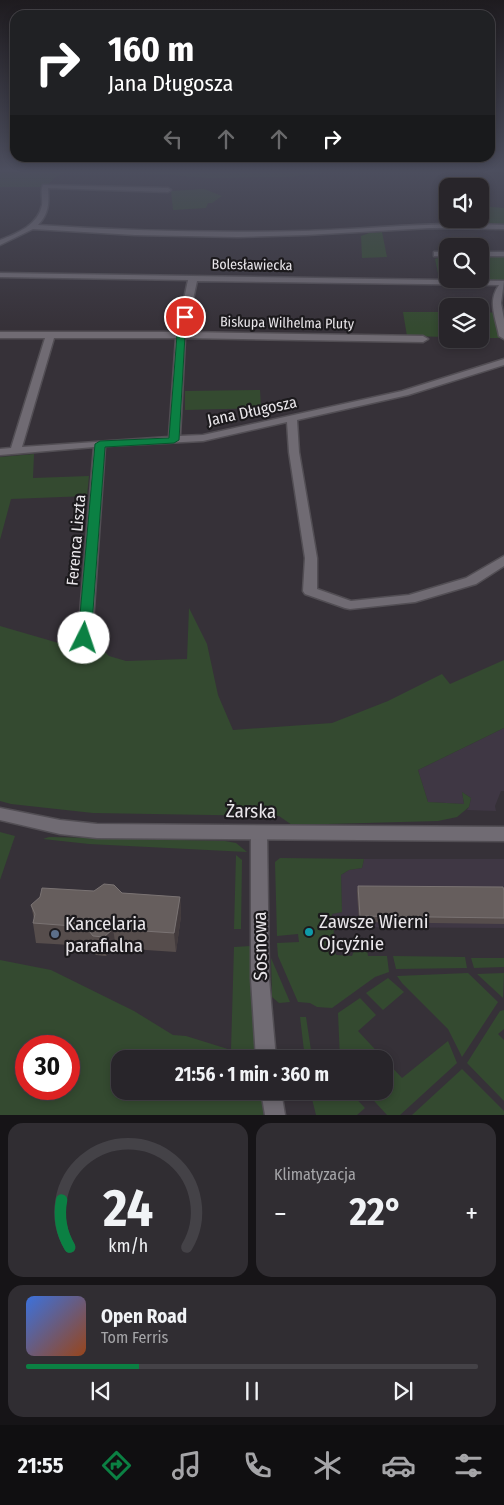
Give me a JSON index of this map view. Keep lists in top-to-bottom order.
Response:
{
  "streets": {
    "street": [
      "Bolesławiecka",
      "Biskupa Wilhelma Pluty",
      "Jana Długosza",
      "Ferenca Liszta",
      "Żarska",
      "Sosnowa"
    ]
  },
  "crossings": [
    ["Jana Długosza", "Ferenca Liszta"],
    ["Żarska", "Sosnowa"]
  ],
  "places": ["Zawsze Wierni Ojcyźnie", "Kancelaria parafialna"],
  "page": {
    "turn": ["160 m", "Jana Długosza"],
    "limit": "30",
    "trip": "21:56 · 1 min · 360 m",
    "tile": "Klimatyzacja",
    "heat": ["−", "22°", "+"],
    "song": ["Open Road", "Tom Ferris"],
    "tabs": "21:55",
    "gauge": ["24", "km/h"]
  }
}
